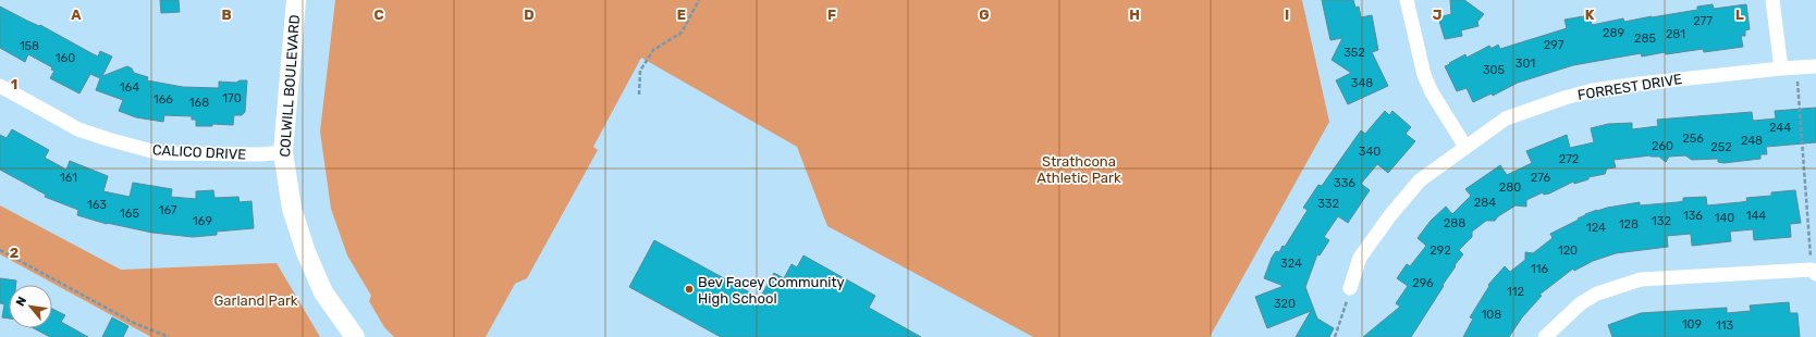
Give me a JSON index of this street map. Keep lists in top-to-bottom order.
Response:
{
  "streets": {
    "street": ["COLWILL BOULEVARD", "FORREST DRIVE", "CALICO DRIVE"]
  },
  "crossings": [
    ["COLWILL BOULEVARD", "CALICO DRIVE"]
  ],
  "parks": ["Strathcona Athletic Park", "Garland Park"],
  "places": ["Bev Facey Community High School"],
  "house_numbers": [
    "277",
    "289",
    "281",
    "285",
    "297",
    "158",
    "352",
    "160",
    "301",
    "305",
    "348",
    "164",
    "170",
    "166",
    "168",
    "244",
    "256",
    "248",
    "260",
    "252",
    "340",
    "272",
    "161",
    "276",
    "336",
    "280",
    "284",
    "332",
    "163",
    "167",
    "165",
    "136",
    "144",
    "140",
    "169",
    "132",
    "288",
    "128",
    "124",
    "292",
    "120",
    "324",
    "116",
    "296",
    "112",
    "320",
    "108",
    "109",
    "113"
  ],
  "north": "top left",
  "grid": {
    "columns": [
      "A",
      "B",
      "C",
      "D",
      "E",
      "F",
      "G",
      "H",
      "I",
      "J",
      "K",
      "L"
    ],
    "rows": ["1", "2"]
  }
}
